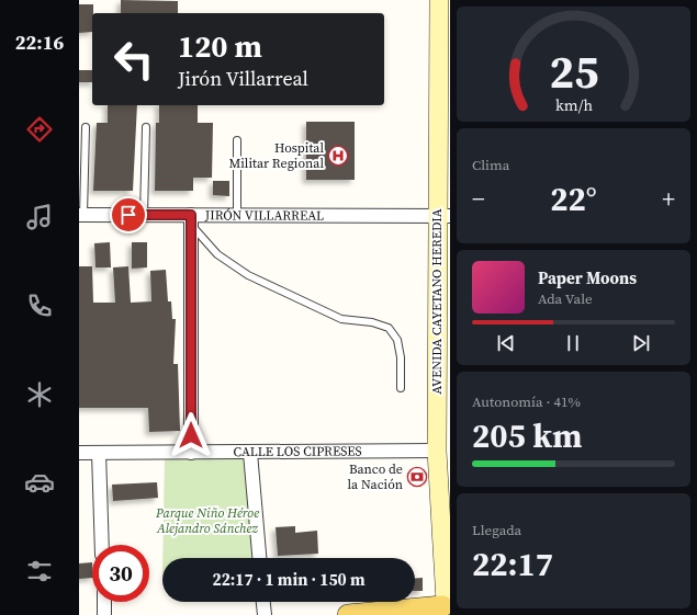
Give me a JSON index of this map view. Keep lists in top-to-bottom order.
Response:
{
  "streets": {
    "main road": ["AVENIDA CAYETANO HEREDIA"],
    "street": ["JIRÓN VILLARREAL", "CALLE LOS CIPRESES"]
  },
  "crossings": [
    ["JIRÓN VILLARREAL", "AVENIDA CAYETANO HEREDIA"],
    ["AVENIDA CAYETANO HEREDIA", "CALLE LOS CIPRESES"]
  ],
  "parks": ["Parque Niño Héroe Alejandro Sánchez"],
  "places": {
    "hospital": ["Hospital Militar Regional"],
    "bank": ["Banco de la Nación"]
  },
  "page": {
    "tabs": "22:16",
    "turn": ["120 m", "Jirón Villarreal"],
    "tile": [
      "Clima",
      ["Autonomía · 41%", "205 km"],
      ["Llegada", "22:17"]
    ],
    "heat": ["−", "22°", "+"],
    "song": ["Paper Moons", "Ada Vale"],
    "limit": "30",
    "trip": "22:17 · 1 min · 150 m",
    "gauge": ["25", "km/h"]
  }
}
